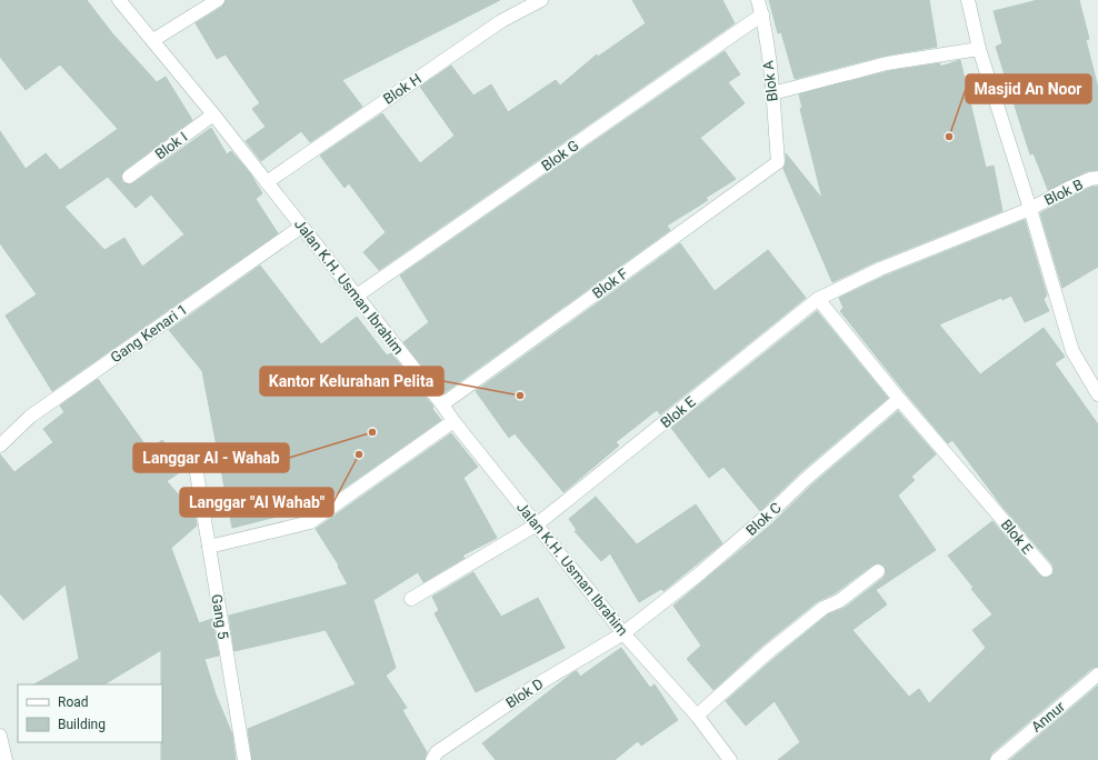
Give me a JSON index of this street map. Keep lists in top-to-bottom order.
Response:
{
  "streets": {
    "street": [
      "Blok A",
      "Blok H",
      "Blok I",
      "Blok G",
      "Blok B",
      "Blok F",
      "Jalan K.H. Usman Ibrahim",
      "Gang Kenari 1",
      "Blok E",
      "Blok C",
      "Gang 5",
      "Blok D",
      "Annur"
    ]
  },
  "crossings": [
    ["Blok A", "Blok G"],
    ["Blok A", "Blok F"],
    ["Blok H", "Jalan K.H. Usman Ibrahim"],
    ["Blok I", "Jalan K.H. Usman Ibrahim"],
    ["Blok G", "Jalan K.H. Usman Ibrahim"],
    ["Blok B", "Blok E"],
    ["Blok F", "Jalan K.H. Usman Ibrahim"],
    ["Jalan K.H. Usman Ibrahim", "Gang Kenari 1"],
    ["Jalan K.H. Usman Ibrahim", "Blok E"],
    ["Jalan K.H. Usman Ibrahim", "Blok C"],
    ["Jalan K.H. Usman Ibrahim", "Blok D"],
    ["Blok E", "Blok C"],
    ["Blok C", "Blok D"]
  ],
  "places": [
    "Masjid An Noor",
    "Kantor Kelurahan Pelita",
    "Langgar Al - Wahab",
    "Langgar \"Al Wahab\""
  ],
  "legend": ["Road", "Building"]
}
